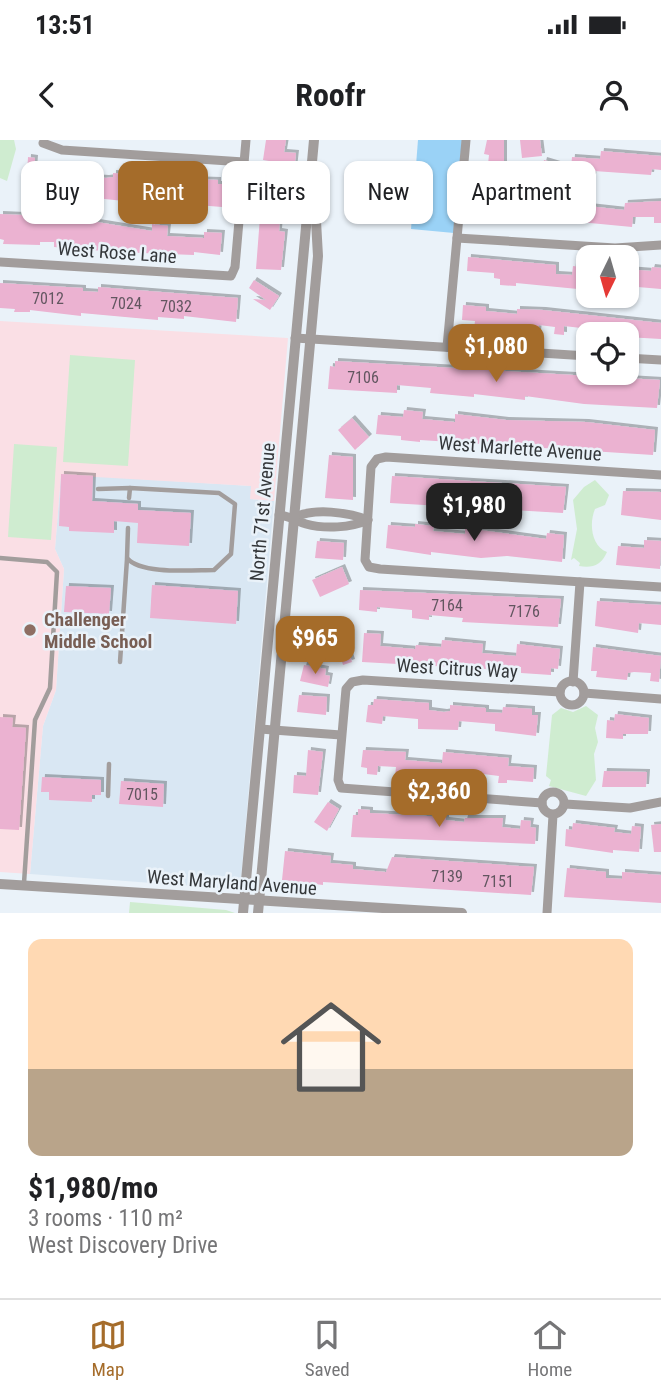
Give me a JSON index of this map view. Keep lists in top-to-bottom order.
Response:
{
  "streets": {
    "street": [
      "West Rose Lane",
      "West Marlette Avenue",
      "North 71st Avenue",
      "West Citrus Way",
      "West Maryland Avenue"
    ]
  },
  "crossings": [
    ["North 71st Avenue", "West Maryland Avenue"]
  ],
  "places": ["Challenger Middle School"],
  "house_numbers": [
    "7012",
    "7024",
    "7032",
    "7106",
    "7164",
    "7176",
    "7015",
    "7139",
    "7151"
  ],
  "north": "bottom",
  "page": {
    "status": "13:51",
    "header": "Roofr",
    "chip": [
      "Buy",
      "Rent",
      "Filters",
      "New",
      "Apartment"
    ],
    "price": [
      "$1,080",
      "$1,980",
      "$965",
      "$2,360"
    ],
    "list": [
      {
        "name": "$1,980/mo",
        "note": "3 rooms · 110 m² · West Discovery Drive"
      }
    ],
    "tabs": ["Map", "Saved", "Home"]
  }
}
